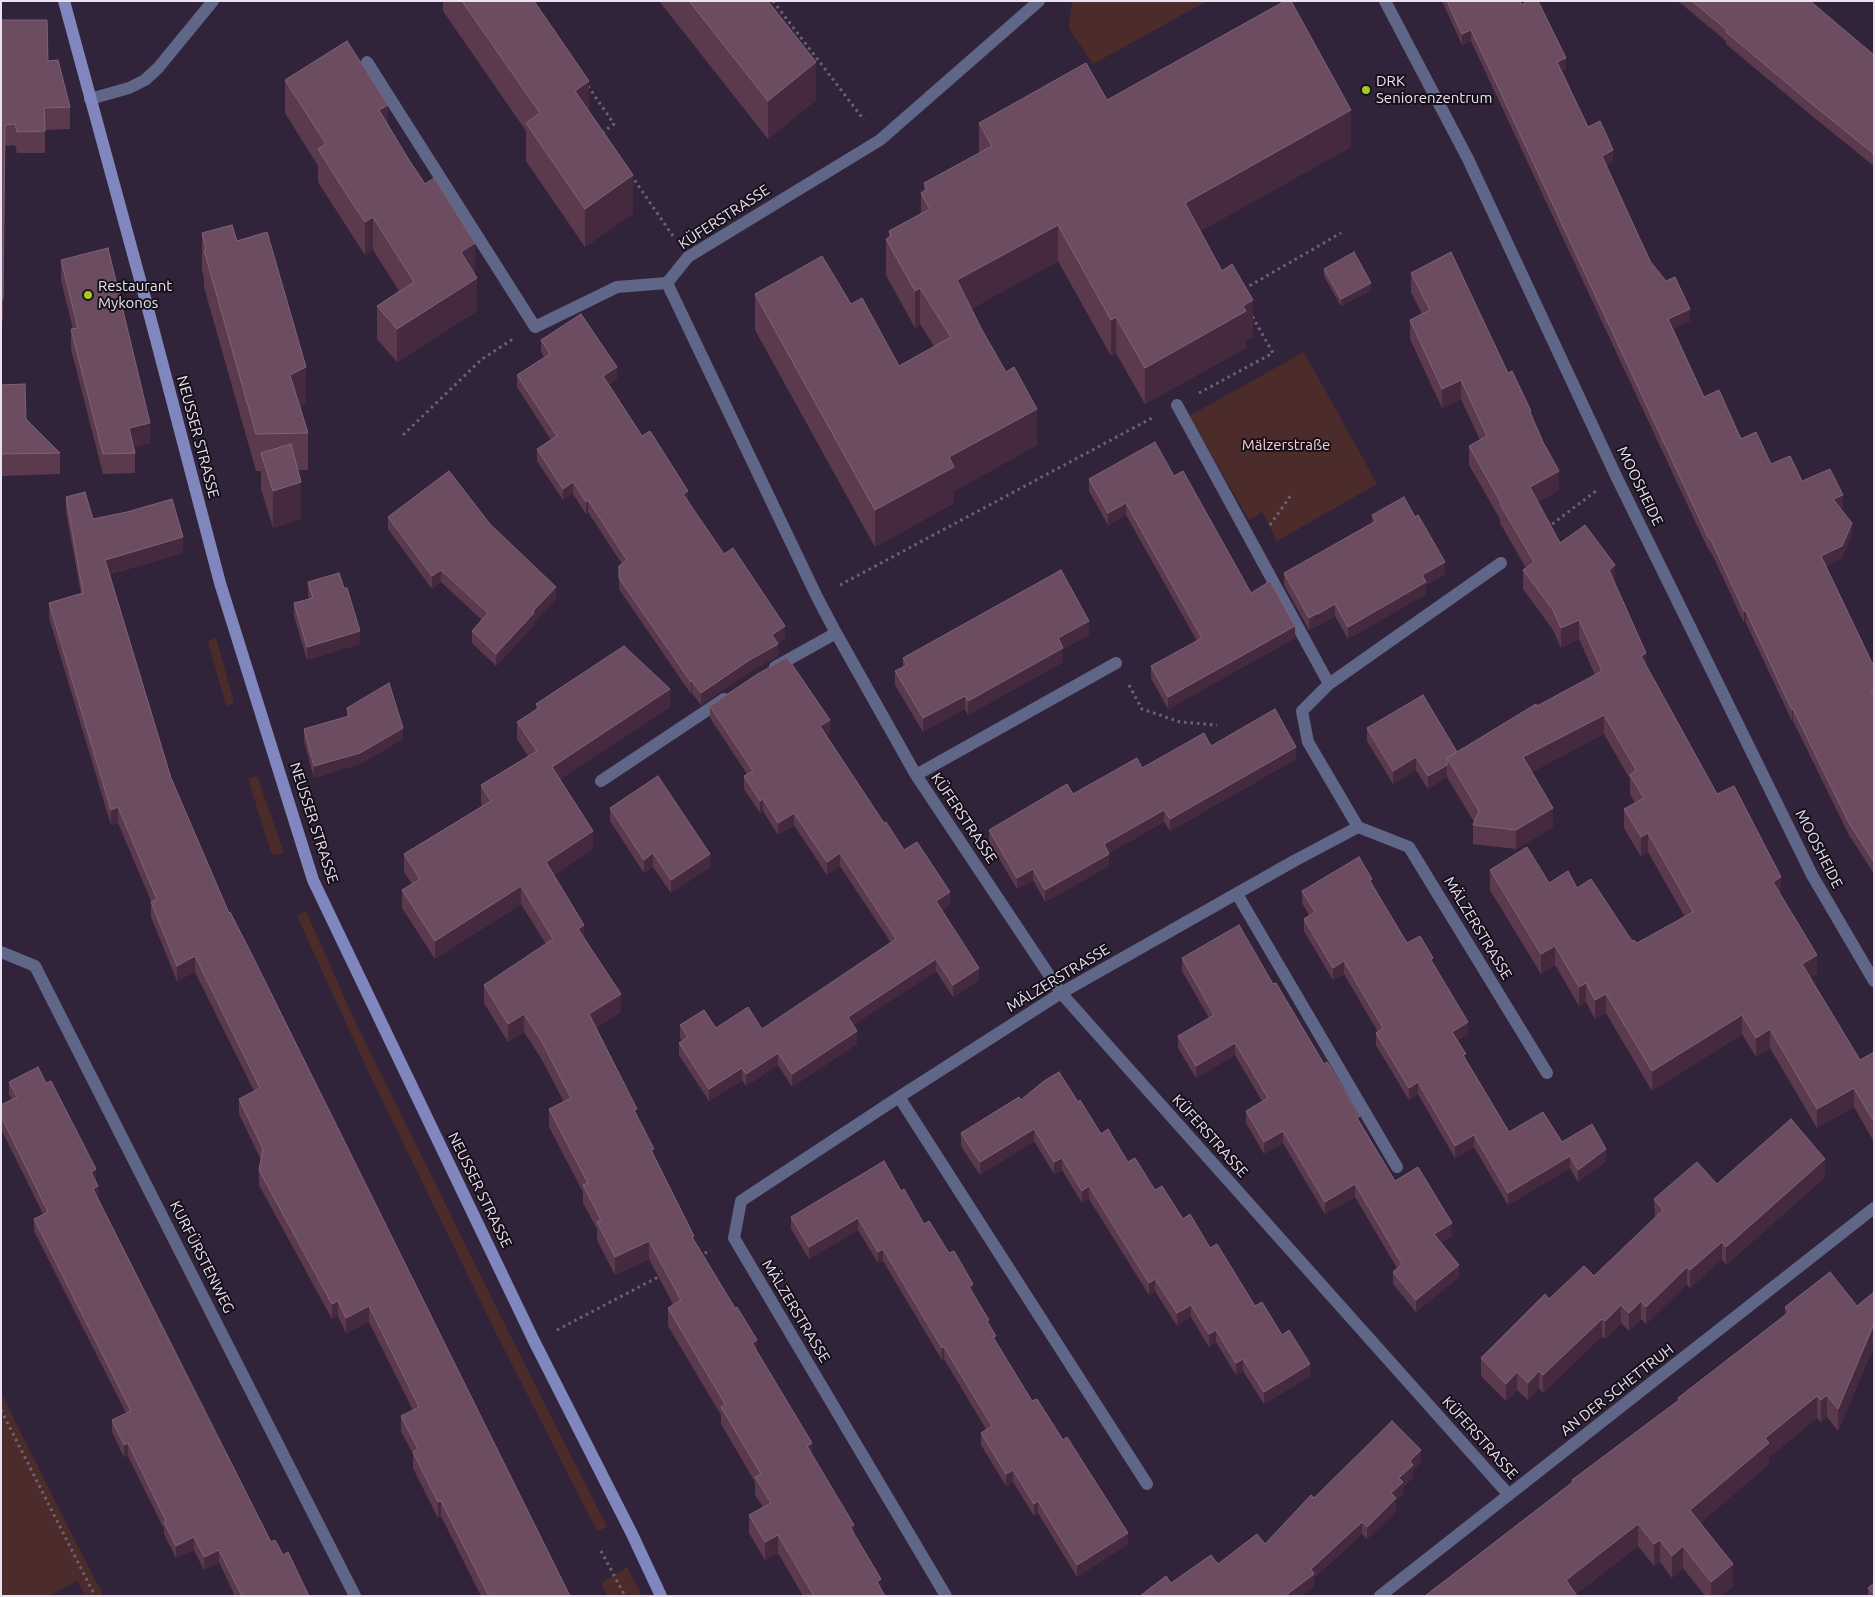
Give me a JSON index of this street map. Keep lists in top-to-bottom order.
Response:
{
  "streets": {
    "street": [
      "KÜFERSTRASSE",
      "NEUSSER STRASSE",
      "MOOSHEIDE",
      "MÄLZERSTRASSE",
      "KURFÜRSTENWEG",
      "AN DER SCHETTRUH"
    ]
  },
  "crossings": [
    ["KÜFERSTRASSE", "MÄLZERSTRASSE"],
    ["KÜFERSTRASSE", "AN DER SCHETTRUH"]
  ],
  "parks": ["Mälzerstraße"],
  "places": ["DRK Seniorenzentrum", "Restaurant Mykonos"]
}
